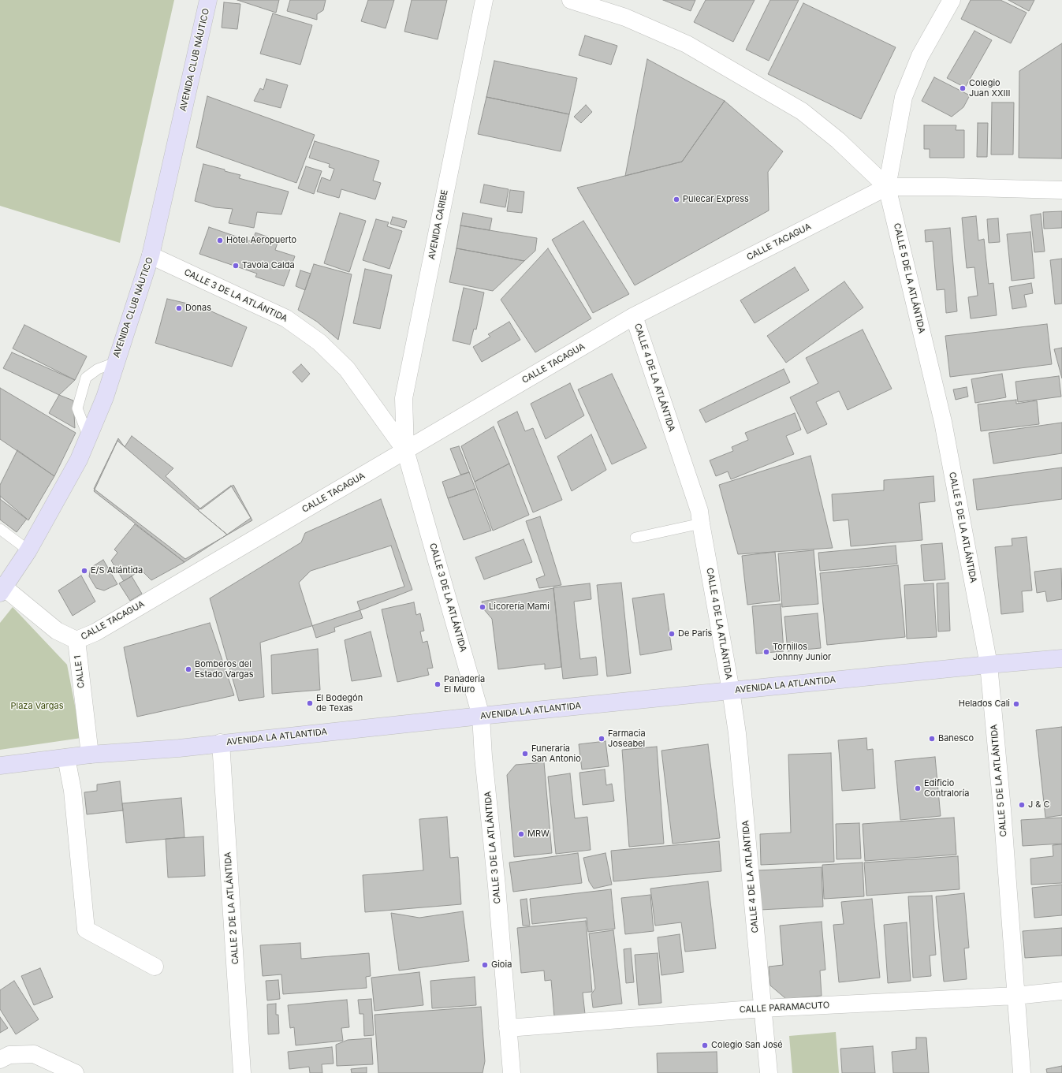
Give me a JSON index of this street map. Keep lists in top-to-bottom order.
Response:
{
  "streets": {
    "street": [
      "AVENIDA CLUB NÁUTICO",
      "AVENIDA CARIBE",
      "CALLE TACAGUA",
      "CALLE 5 DE LA ATLÁNTIDA",
      "CALLE 3 DE LA ATLÁNTIDA",
      "CALLE 4 DE LA ATLÁNTIDA",
      "CALLE 1",
      "AVENIDA LA ATLANTIDA",
      "CALLE 2 DE LA ATLÁNTIDA",
      "CALLE PARAMACUTO"
    ]
  },
  "crossings": [
    ["AVENIDA CLUB NÁUTICO", "CALLE 3 DE LA ATLÁNTIDA"],
    ["AVENIDA CARIBE", "CALLE TACAGUA"],
    ["AVENIDA CARIBE", "CALLE 3 DE LA ATLÁNTIDA"],
    ["CALLE TACAGUA", "CALLE 5 DE LA ATLÁNTIDA"],
    ["CALLE TACAGUA", "CALLE 3 DE LA ATLÁNTIDA"],
    ["CALLE TACAGUA", "CALLE 4 DE LA ATLÁNTIDA"],
    ["CALLE TACAGUA", "CALLE 1"],
    ["CALLE 5 DE LA ATLÁNTIDA", "AVENIDA LA ATLANTIDA"],
    ["CALLE 5 DE LA ATLÁNTIDA", "CALLE PARAMACUTO"],
    ["CALLE 3 DE LA ATLÁNTIDA", "AVENIDA LA ATLANTIDA"],
    ["CALLE 3 DE LA ATLÁNTIDA", "CALLE PARAMACUTO"],
    ["CALLE 4 DE LA ATLÁNTIDA", "AVENIDA LA ATLANTIDA"],
    ["CALLE 4 DE LA ATLÁNTIDA", "CALLE PARAMACUTO"],
    ["CALLE 1", "AVENIDA LA ATLANTIDA"],
    ["AVENIDA LA ATLANTIDA", "CALLE 2 DE LA ATLÁNTIDA"]
  ],
  "parks": ["Plaza Vargas"],
  "places": [
    "Colegio Juan XXIII",
    "Pulecar Express",
    "Hotel Aeropuerto",
    "Tavola Calda",
    "Donas",
    "E/S Atlántida",
    "Licorería Mami",
    "De Paris",
    "Tornillos Johnny Junior",
    "Bomberos del Estado Vargas",
    "Panadería El Muro",
    "El Bodegón de Texas",
    "Helados Cali",
    "Farmacia Joseabel",
    "Banesco",
    "Funeraria San Antonio",
    "Edificio Contraloría",
    "J & C",
    "MRW",
    "Gioia",
    "Colegio San José"
  ]
}
